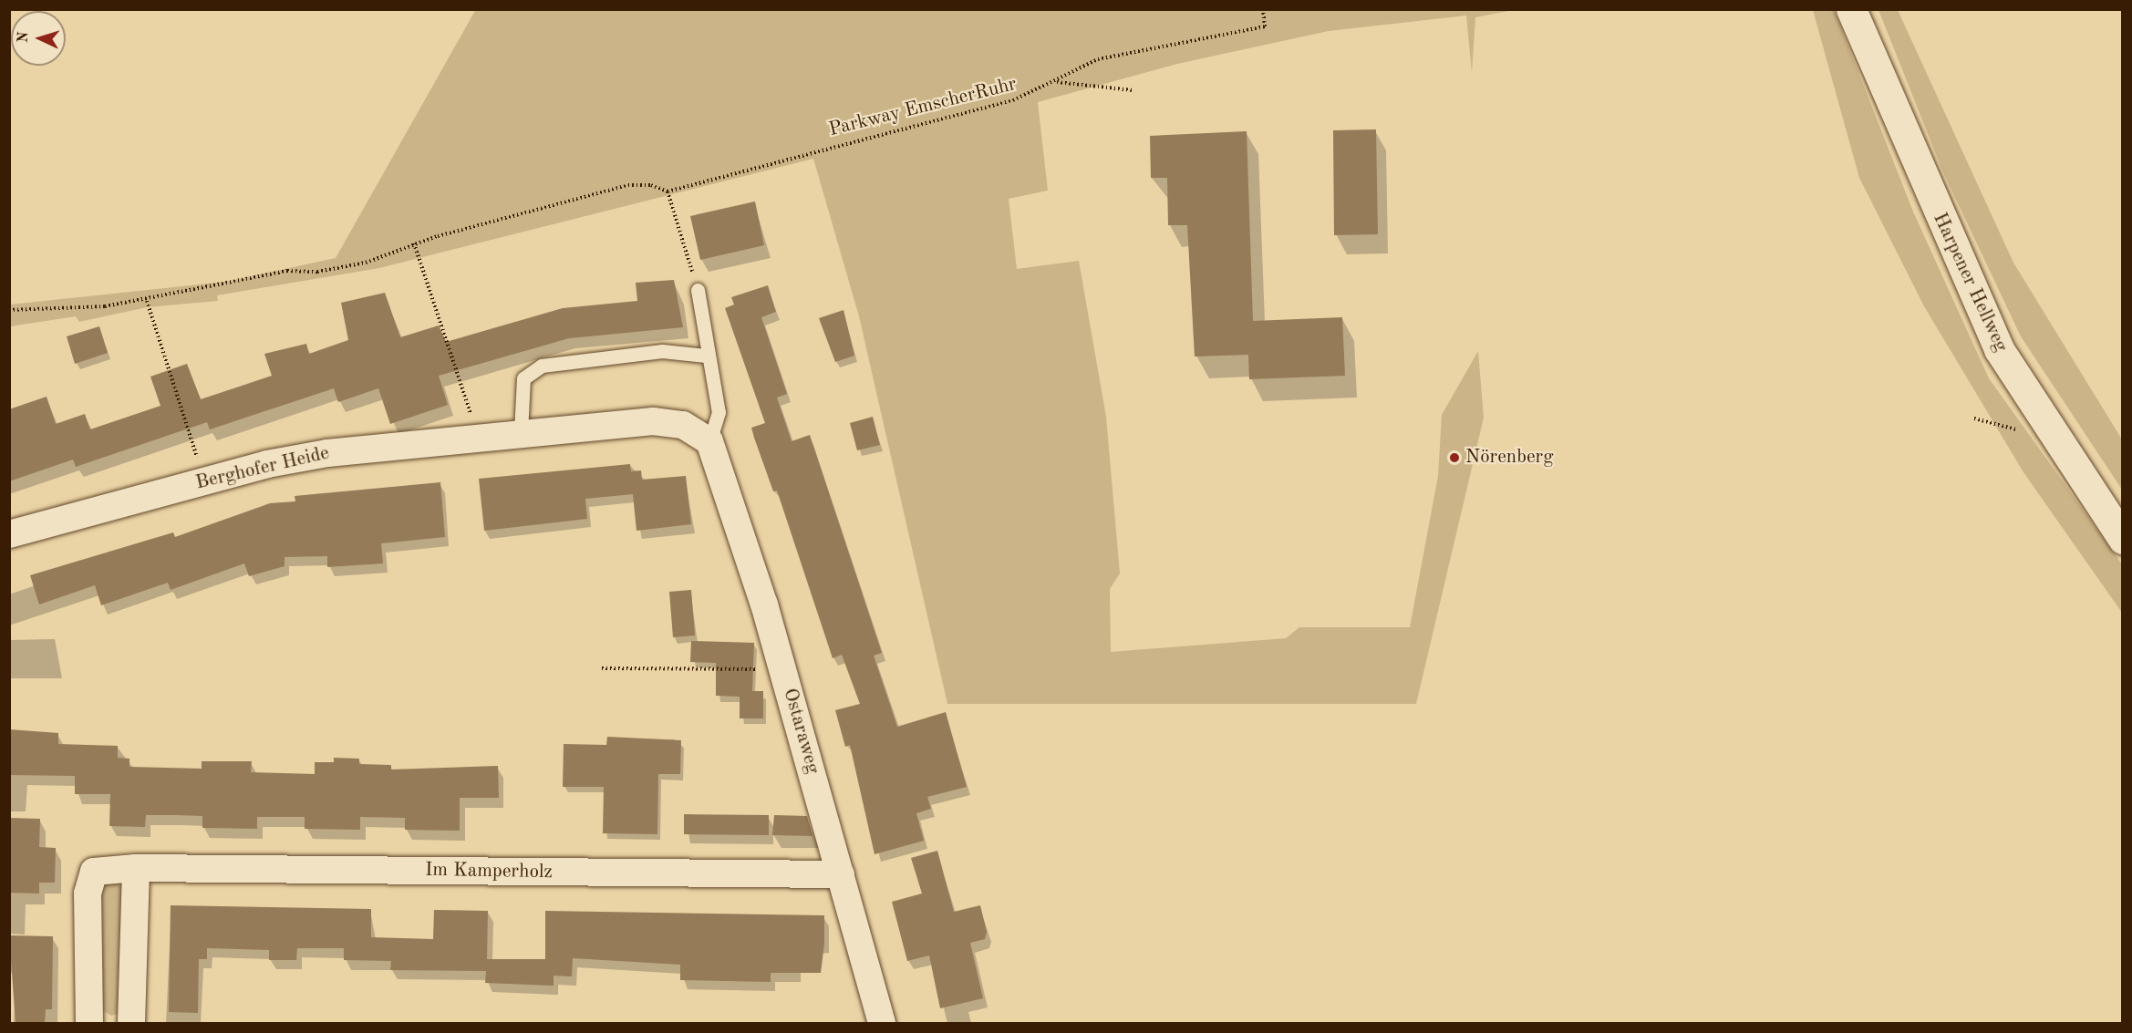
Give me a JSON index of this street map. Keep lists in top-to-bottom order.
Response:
{
  "streets": {
    "street": [
      "Harpener Hellweg",
      "Berghofer Heide",
      "Ostaraweg",
      "Im Kamperholz"
    ],
    "path": ["Parkway EmscherRuhr"]
  },
  "crossings": [
    ["Berghofer Heide", "Ostaraweg"],
    ["Ostaraweg", "Im Kamperholz"]
  ],
  "places": ["Nörenberg"],
  "north": "left"
}
